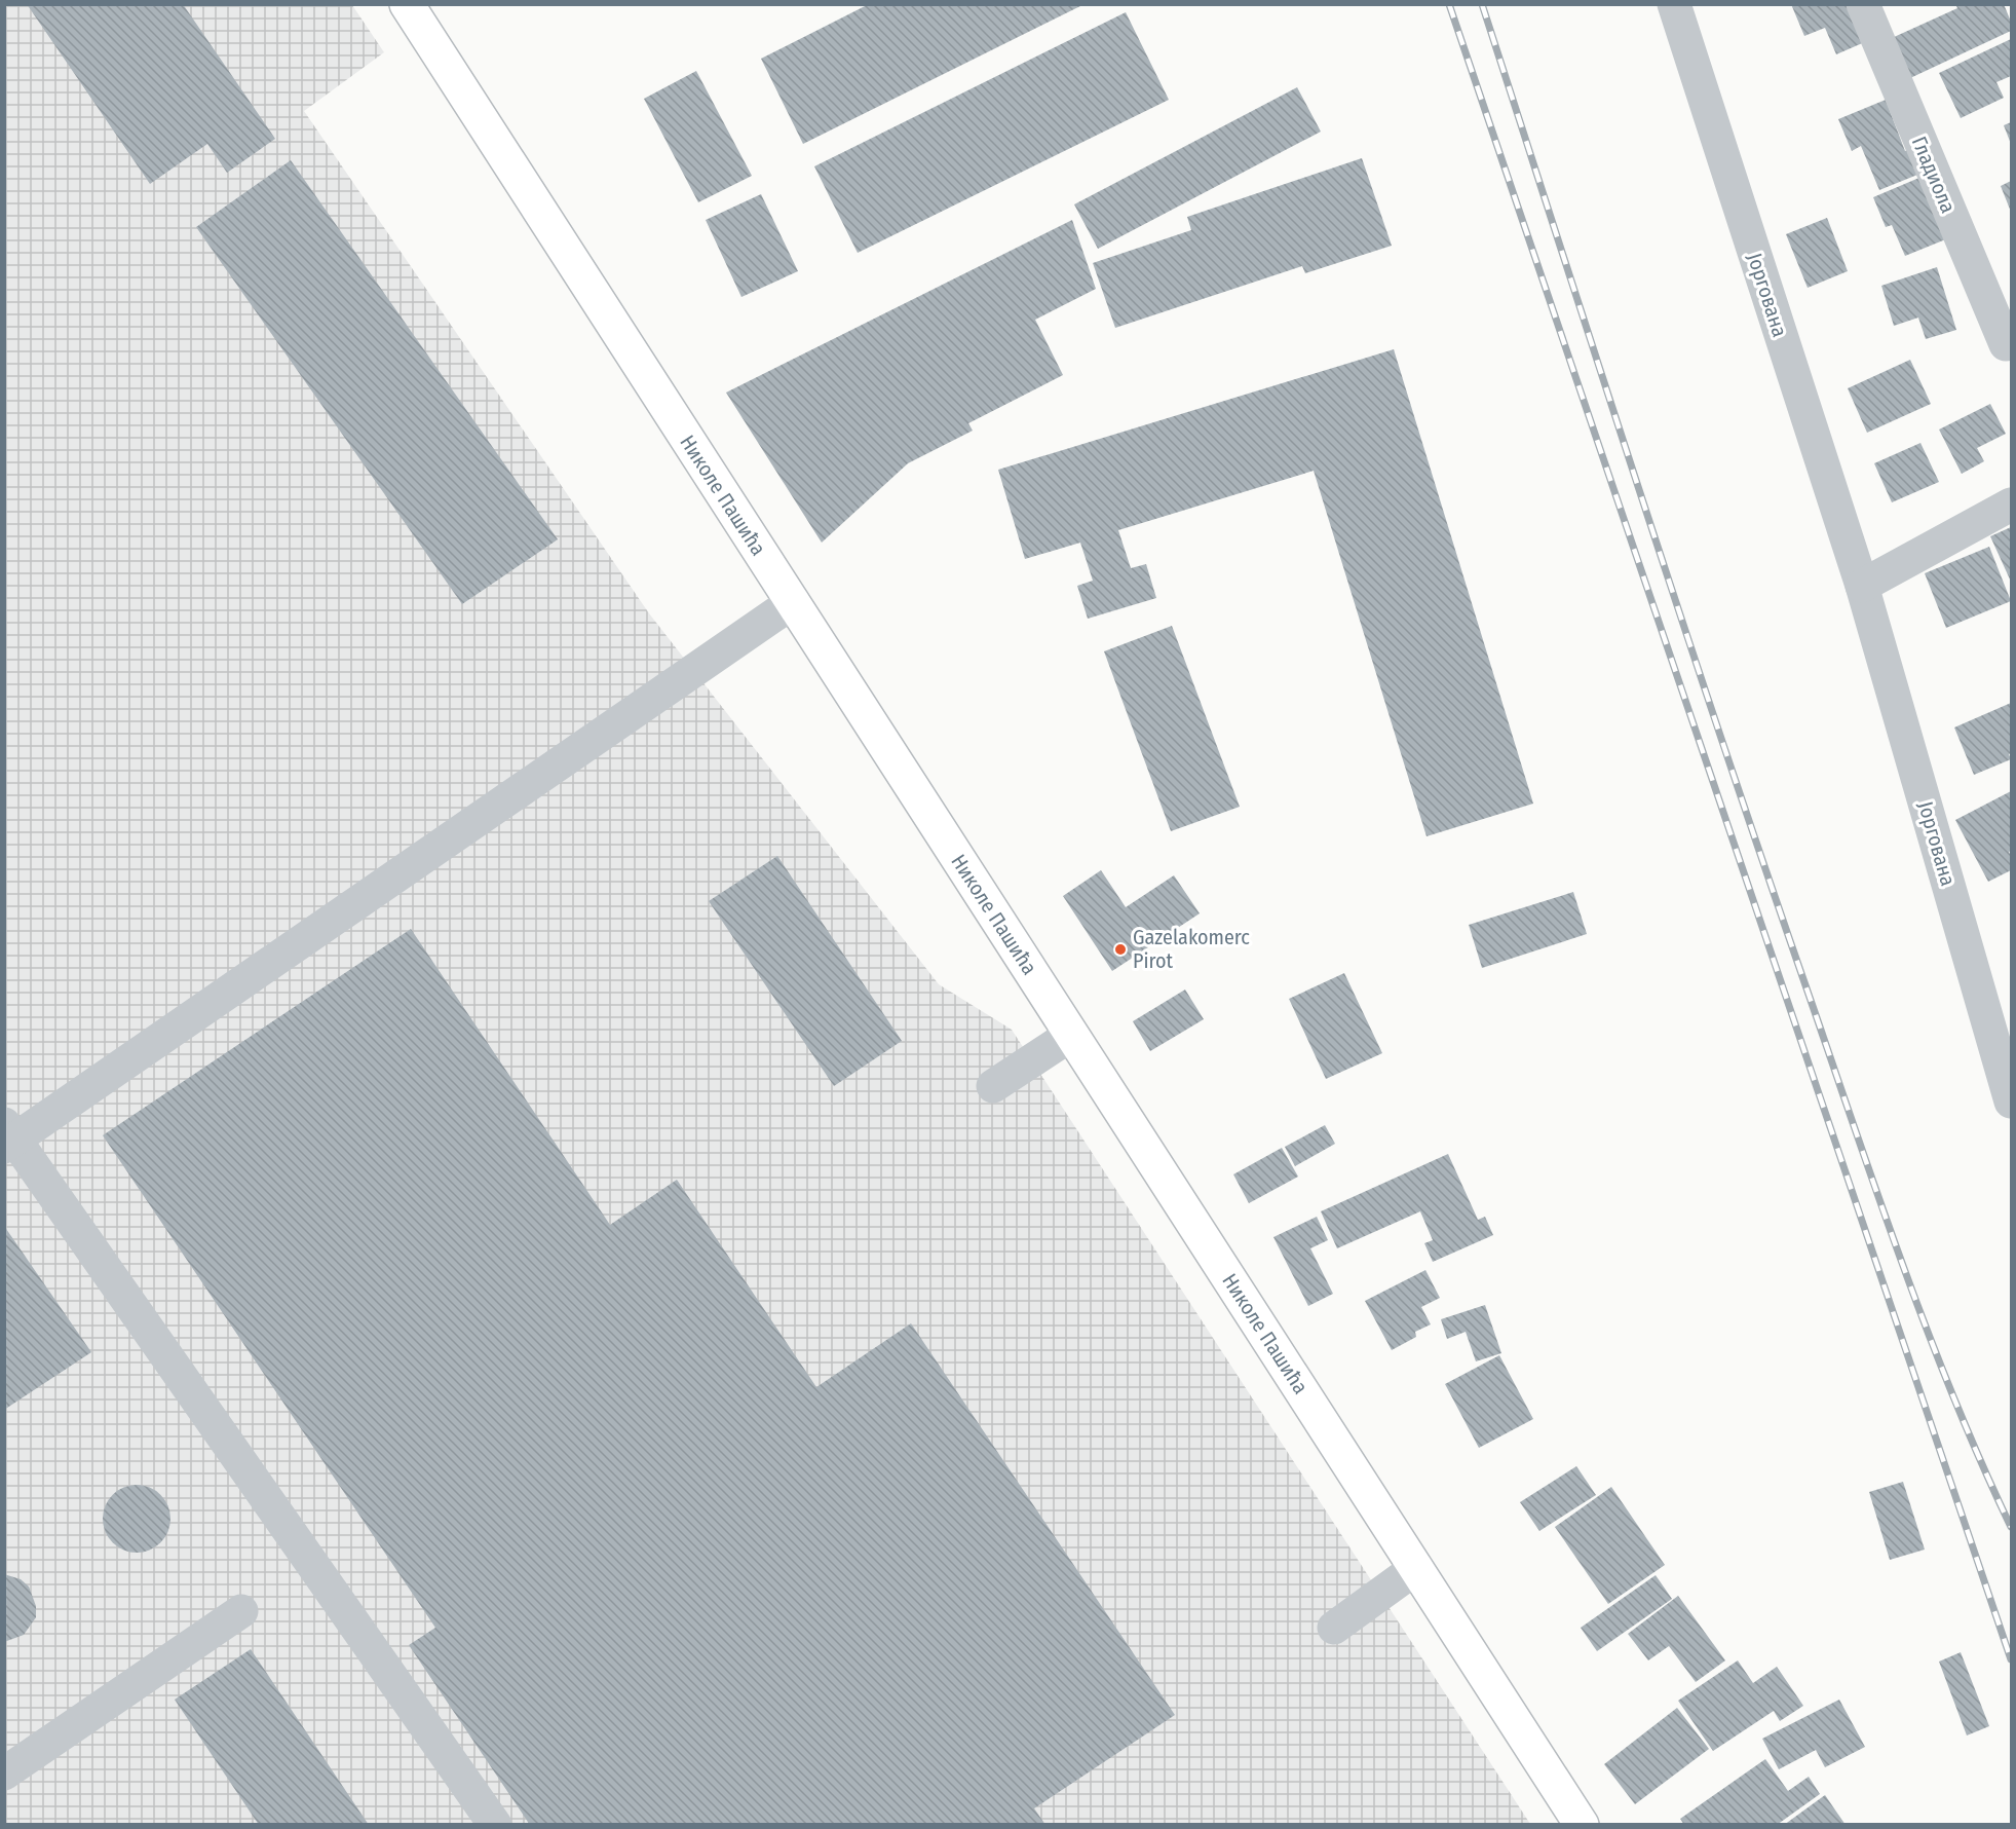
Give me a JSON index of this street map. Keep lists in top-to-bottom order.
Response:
{
  "streets": {
    "main road": ["Николе Пашића"],
    "street": ["Гладиола", "Јоргована"]
  },
  "places": ["Gazelakomerc Pirot"]
}
